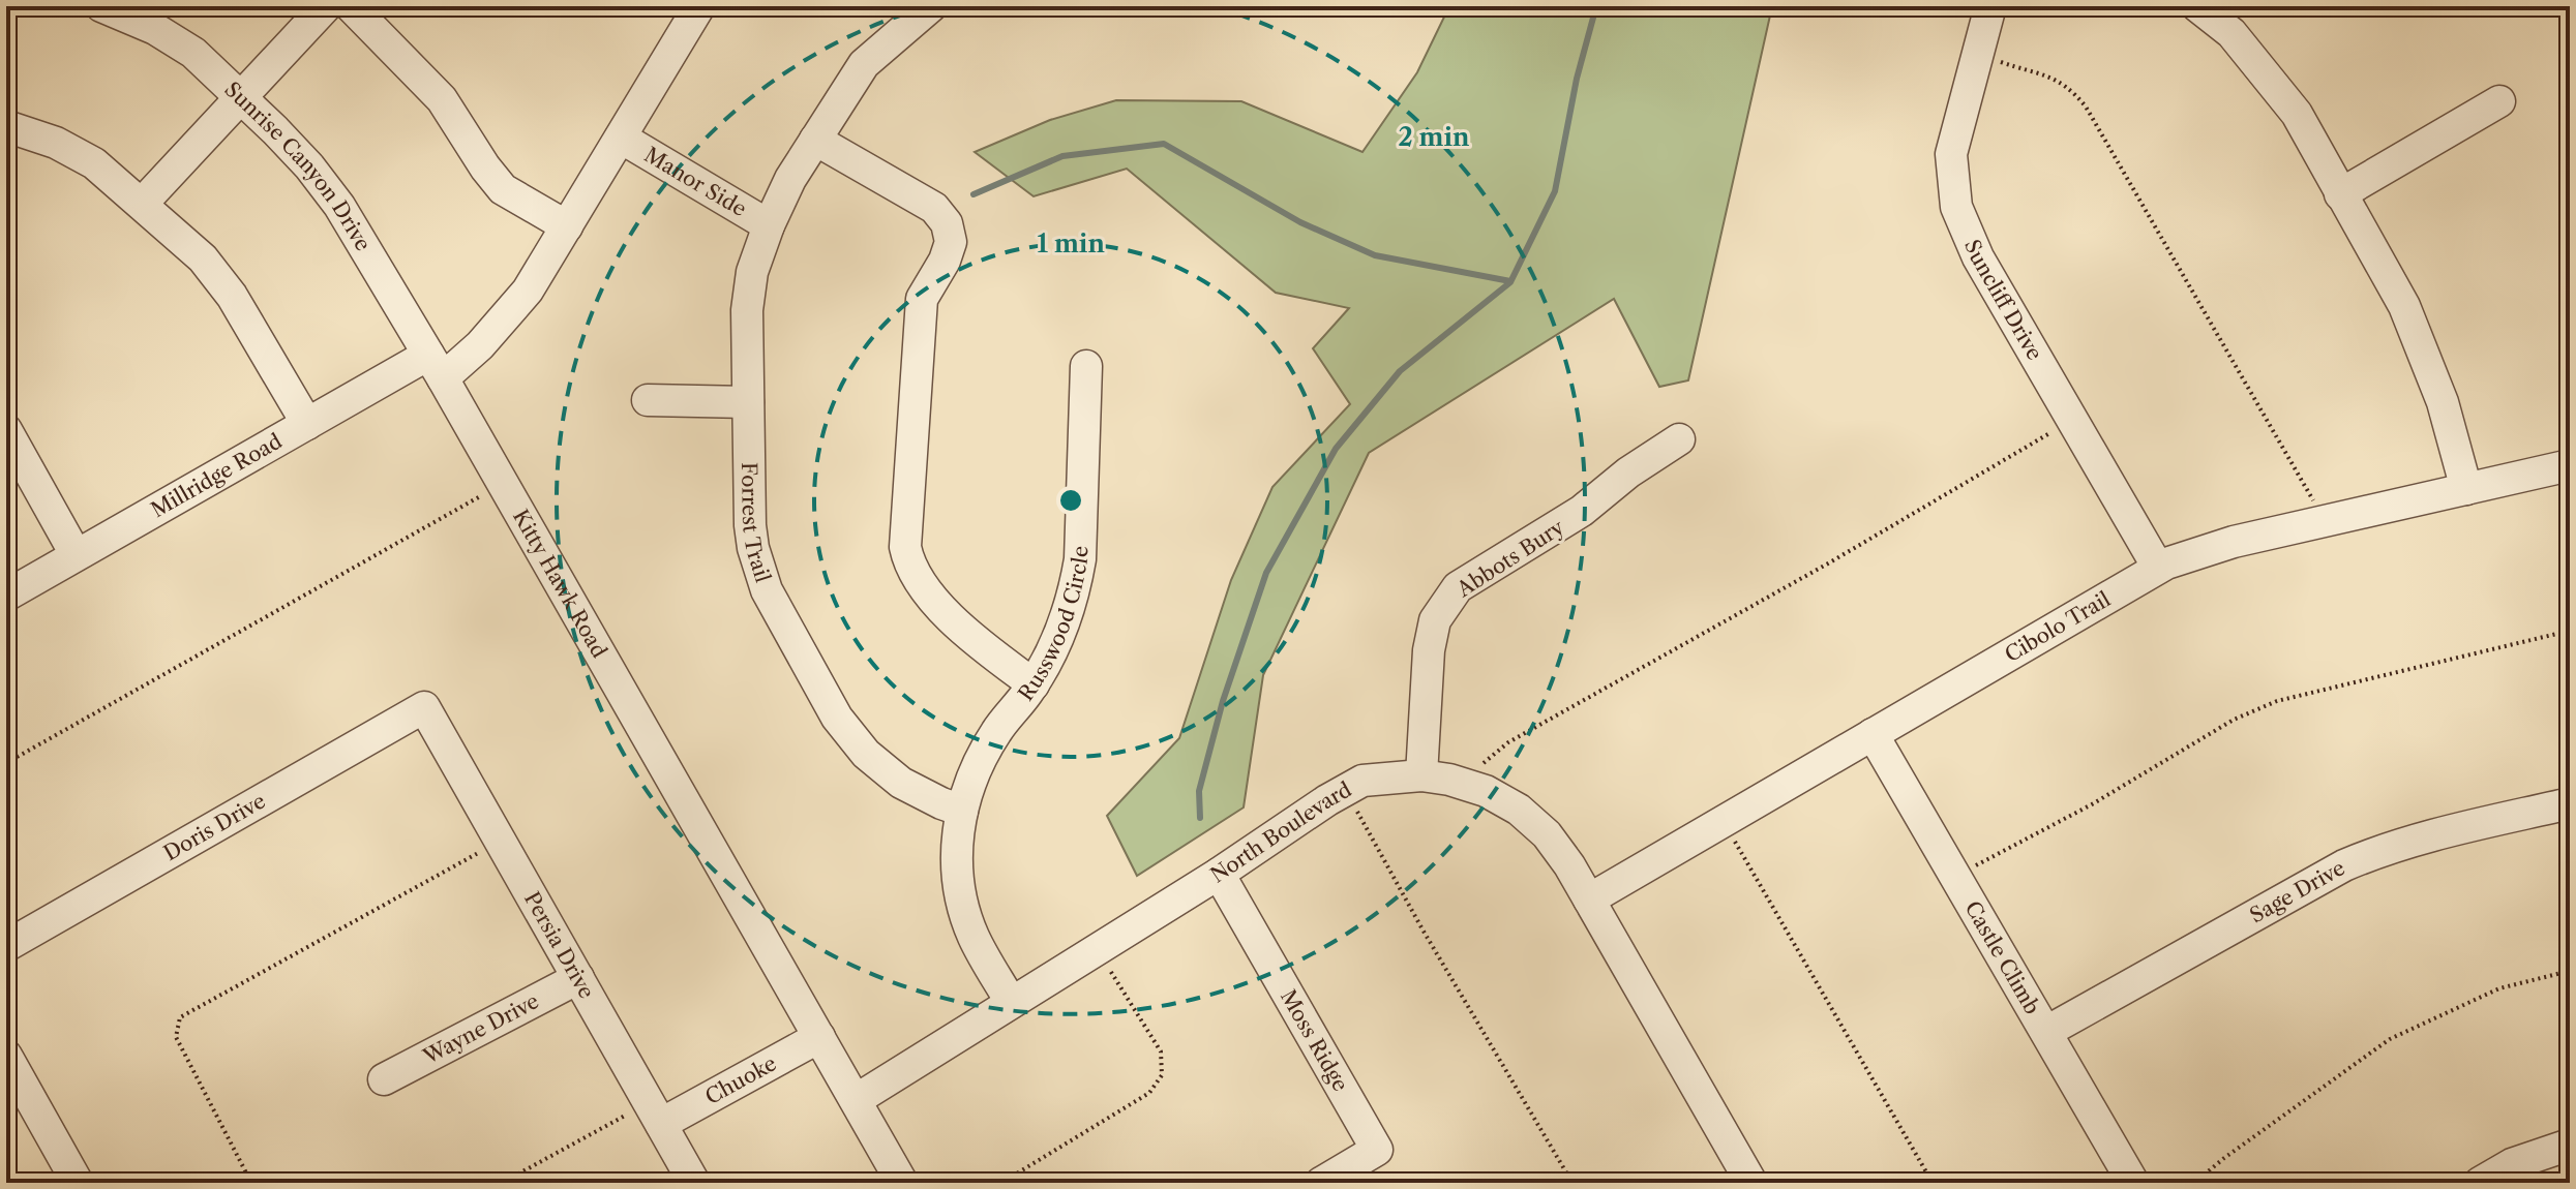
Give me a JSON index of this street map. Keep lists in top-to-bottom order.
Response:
{
  "streets": {
    "street": [
      "Sunrise Canyon Drive",
      "Manor Side",
      "Suncliff Drive",
      "Millridge Road",
      "Forrest Trail",
      "Abbots Bury",
      "Kitty Hawk Road",
      "Russwood Circle",
      "Cibolo Trail",
      "Doris Drive",
      "North Boulevard",
      "Sage Drive",
      "Persia Drive",
      "Castle Climb",
      "Wayne Drive",
      "Moss Ridge",
      "Chuoke"
    ]
  },
  "crossings": [
    ["Sunrise Canyon Drive", "Millridge Road"],
    ["Sunrise Canyon Drive", "Kitty Hawk Road"],
    ["Manor Side", "Forrest Trail"],
    ["Suncliff Drive", "Cibolo Trail"],
    ["Millridge Road", "Kitty Hawk Road"],
    ["Forrest Trail", "Russwood Circle"],
    ["Abbots Bury", "North Boulevard"],
    ["Kitty Hawk Road", "North Boulevard"],
    ["Kitty Hawk Road", "Chuoke"],
    ["Cibolo Trail", "North Boulevard"],
    ["Cibolo Trail", "Castle Climb"],
    ["Doris Drive", "Persia Drive"],
    ["North Boulevard", "Moss Ridge"],
    ["Sage Drive", "Castle Climb"],
    ["Persia Drive", "Wayne Drive"],
    ["Persia Drive", "Chuoke"]
  ],
  "rings": ["2 min", "1 min"]
}
